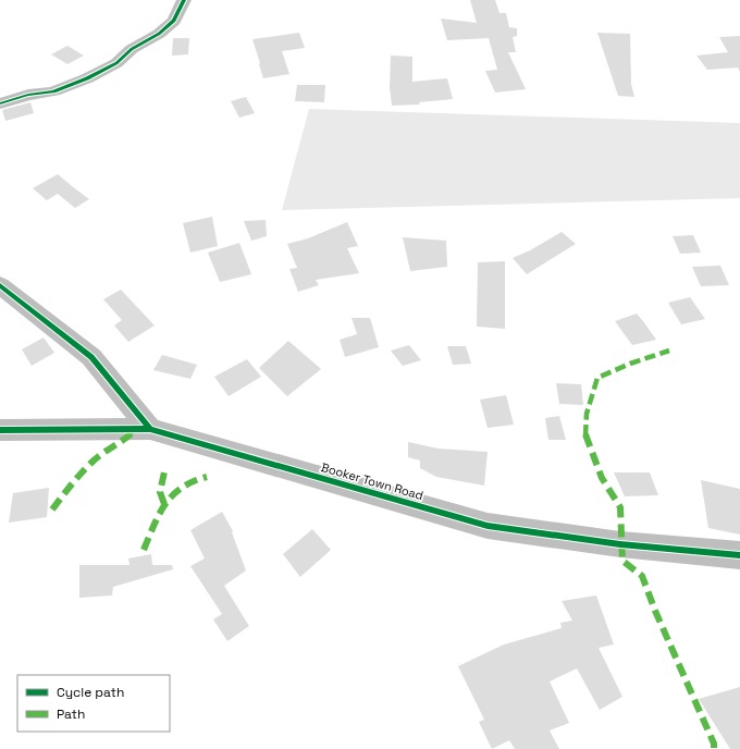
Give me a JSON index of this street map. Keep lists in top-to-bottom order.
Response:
{
  "streets": {
    "street": ["Booker Town Road"]
  },
  "legend": ["Cycle path", "Path"]
}
